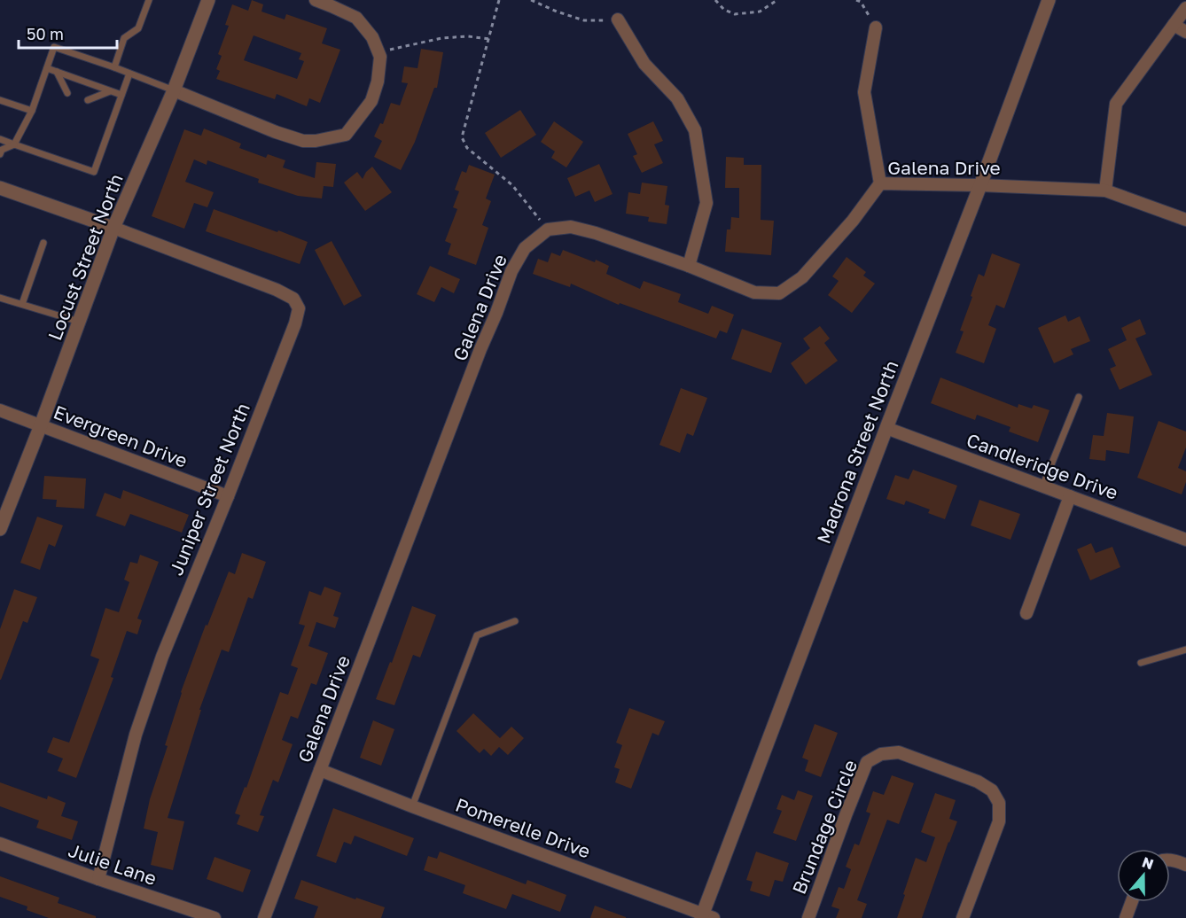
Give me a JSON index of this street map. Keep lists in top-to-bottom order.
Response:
{
  "streets": {
    "street": [
      "Galena Drive",
      "Locust Street North",
      "Evergreen Drive",
      "Madrona Street North",
      "Candleridge Drive",
      "Juniper Street North",
      "Brundage Circle",
      "Pomerelle Drive",
      "Julie Lane"
    ]
  },
  "crossings": [
    ["Galena Drive", "Madrona Street North"],
    ["Galena Drive", "Pomerelle Drive"],
    ["Locust Street North", "Evergreen Drive"],
    ["Locust Street North", "Juniper Street North"],
    ["Evergreen Drive", "Juniper Street North"],
    ["Madrona Street North", "Candleridge Drive"],
    ["Madrona Street North", "Pomerelle Drive"],
    ["Juniper Street North", "Julie Lane"]
  ],
  "scale_bar": "50 m",
  "north": "top"
}
